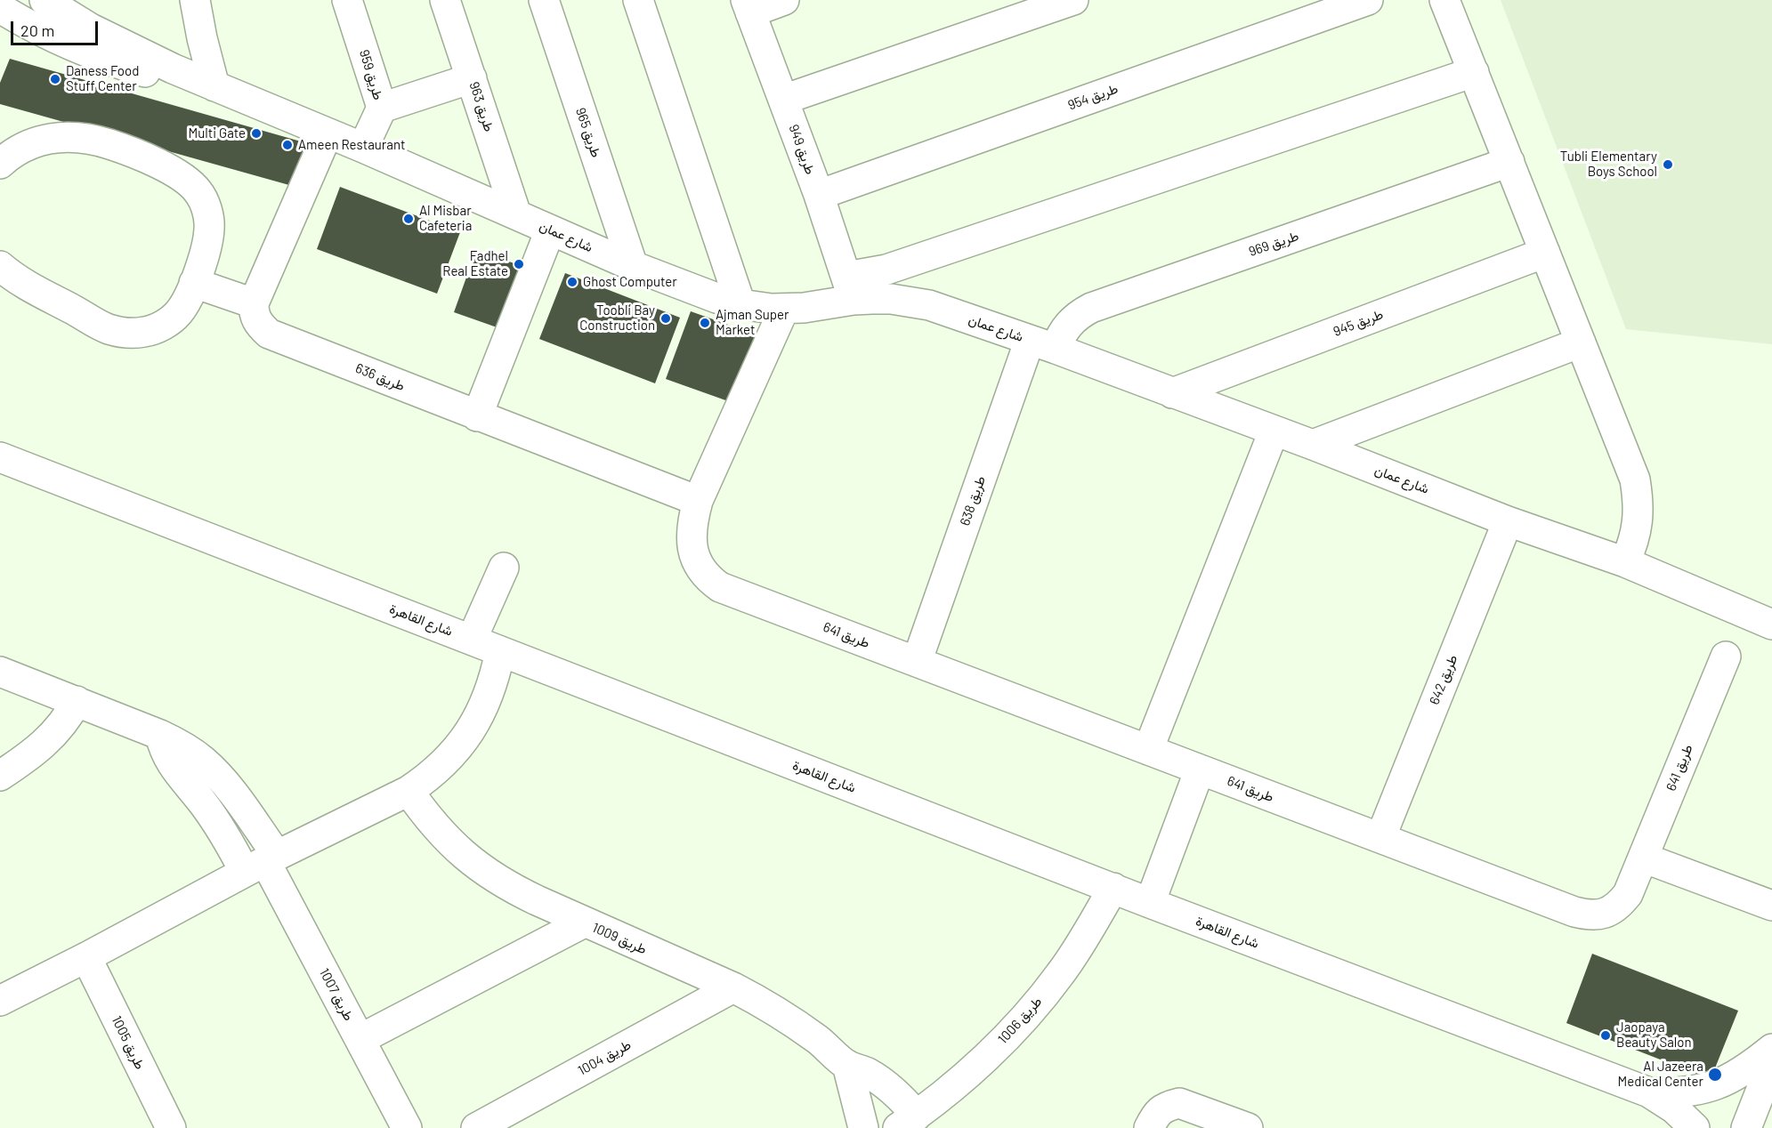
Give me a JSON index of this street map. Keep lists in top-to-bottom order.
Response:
{
  "streets": {
    "street": [
      "طريق 959",
      "طريق 954",
      "طريق 963",
      "طريق 965",
      "طريق 949",
      "شارع عمان",
      "طريق 969",
      "طريق 945",
      "طريق 636",
      "طريق 638",
      "شارع القاهرة",
      "طريق 641",
      "طريق 642",
      "طريق 1009",
      "طريق 1007",
      "طريق 1006",
      "طريق 1005",
      "طريق 1004"
    ]
  },
  "crossings": [
    ["طريق 959", "شارع عمان"],
    ["طريق 954", "طريق 949"],
    ["طريق 963", "شارع عمان"],
    ["طريق 965", "شارع عمان"],
    ["طريق 949", "شارع عمان"],
    ["شارع عمان", "طريق 969"],
    ["شارع عمان", "طريق 945"],
    ["شارع عمان", "طريق 638"],
    ["شارع عمان", "طريق 641"],
    ["شارع عمان", "طريق 642"],
    ["طريق 969", "طريق 638"],
    ["طريق 636", "طريق 641"],
    ["طريق 638", "طريق 641"],
    ["شارع القاهرة", "طريق 1006"],
    ["طريق 641", "طريق 642"],
    ["طريق 1009", "طريق 1006"],
    ["طريق 1009", "طريق 1004"]
  ],
  "places": [
    "Daness Food Stuff Center",
    "Multi Gate",
    "Ameen Restaurant",
    "Tubli Elementary Boys School",
    "Al Misbar Cafeteria",
    "Fadhel Real Estate",
    "Ghost Computer",
    "Toobli Bay Construction",
    "Ajman Super Market",
    "Jaopaya Beauty Salon",
    "Al Jazeera Medical Center"
  ],
  "scale_bar": "20 m"
}
